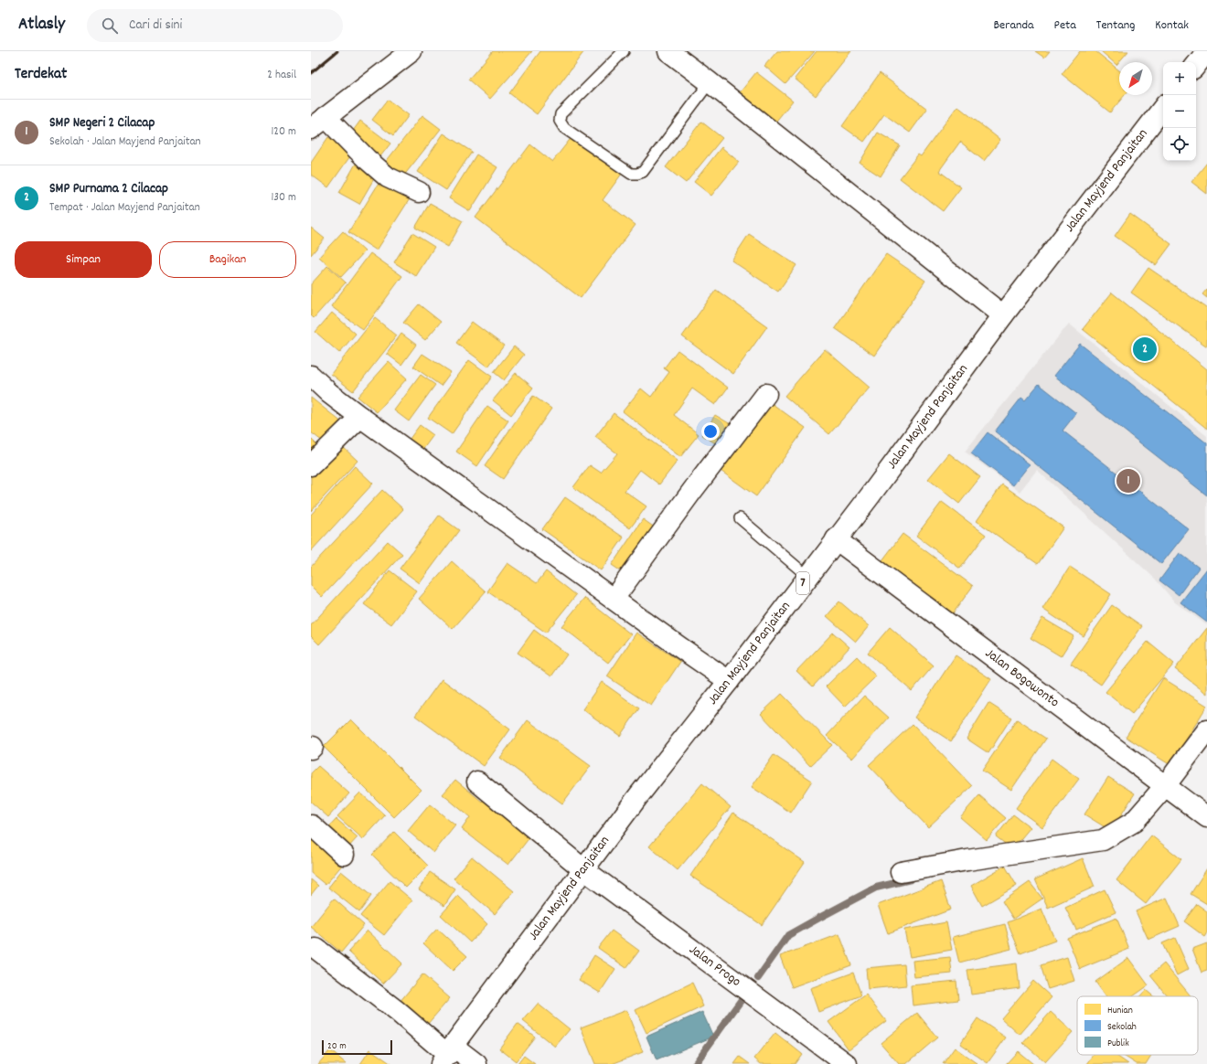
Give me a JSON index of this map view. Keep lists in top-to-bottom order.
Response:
{
  "streets": {
    "main road": [
      "Jalan Mayjend Panjaitan",
      "7",
      "Jalan Bogowonto",
      "Jalan Progo"
    ]
  },
  "crossings": [
    ["Jalan Mayjend Panjaitan", "Jalan Bogowonto"],
    ["Jalan Mayjend Panjaitan", "Jalan Progo"]
  ],
  "legend": ["Hunian", "Sekolah", "Publik"],
  "scale_bar": "20 m",
  "north": "bottom left",
  "page": {
    "header": "Atlasly",
    "search": "Cari di sini",
    "nav": [
      "Beranda",
      "Peta",
      "Tentang",
      "Kontak"
    ],
    "heading": ["Terdekat", "2 hasil"],
    "map_buttons": ["+", "−"],
    "list": [
      {
        "mark": "1",
        "name": "SMP Negeri 2 Cilacap",
        "note": "Sekolah · Jalan Mayjend Panjaitan",
        "value": "120 m"
      },
      {
        "mark": "2",
        "name": "SMP Purnama 2 Cilacap",
        "note": "Tempat · Jalan Mayjend Panjaitan",
        "value": "130 m"
      }
    ],
    "buttons": ["Simpan", "Bagikan"],
    "pins": ["2", "1"],
    "scale": "20 m"
  }
}
